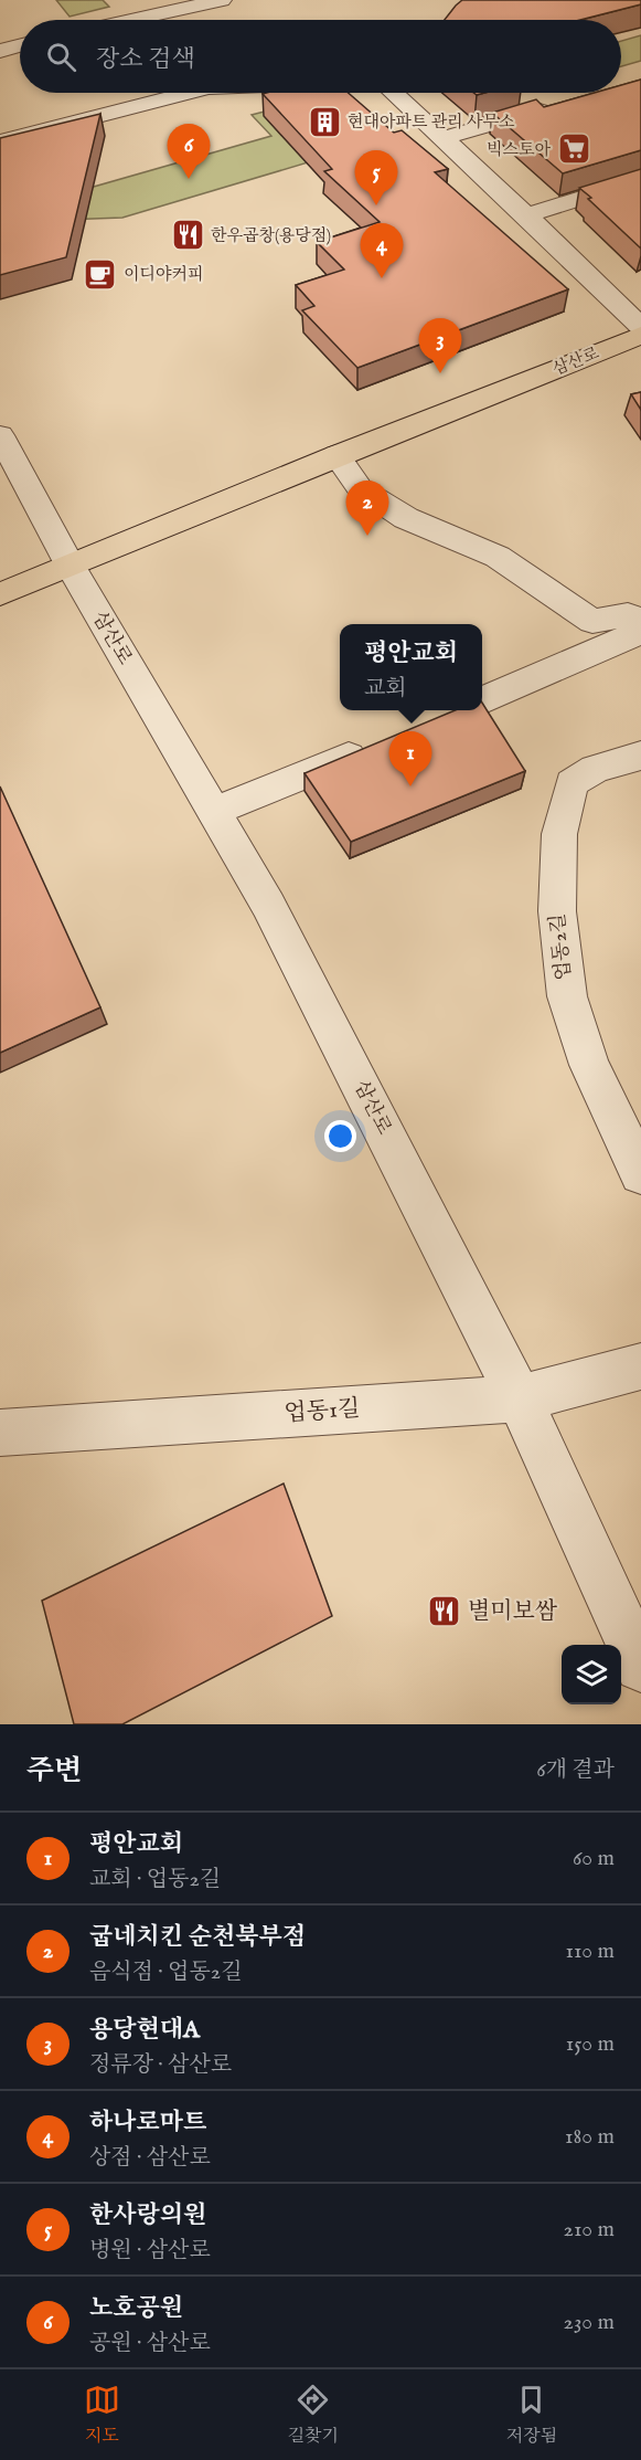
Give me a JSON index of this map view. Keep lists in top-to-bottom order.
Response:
{
  "streets": {
    "main road": ["삼산로"],
    "street": ["업동2길", "업동1길"]
  },
  "crossings": [
    ["삼산로", "업동1길"]
  ],
  "places": {
    "building": ["현대아파트 관리 사무소"],
    "supermarket": ["빅스토아"],
    "restaurant": ["한우곱창(용당점)", "별미보쌈"],
    "cafe": ["이디야커피"]
  },
  "page": {
    "search": "장소 검색",
    "pins": [
      "6",
      "5",
      "4",
      "3",
      "2",
      "1"
    ],
    "popup": ["평안교회", "교회"],
    "heading": ["주변", "6개 결과"],
    "list": [
      {
        "mark": "1",
        "name": "평안교회",
        "note": "교회 · 업동2길",
        "value": "60 m"
      },
      {
        "mark": "2",
        "name": "굽네치킨 순천북부점",
        "note": "음식점 · 업동2길",
        "value": "110 m"
      },
      {
        "mark": "3",
        "name": "용당현대A",
        "note": "정류장 · 삼산로",
        "value": "150 m"
      },
      {
        "mark": "4",
        "name": "하나로마트",
        "note": "상점 · 삼산로",
        "value": "180 m"
      },
      {
        "mark": "5",
        "name": "한사랑의원",
        "note": "병원 · 삼산로",
        "value": "210 m"
      },
      {
        "mark": "6",
        "name": "노호공원",
        "note": "공원 · 삼산로",
        "value": "230 m"
      }
    ],
    "nav": ["지도", "길찾기", "저장됨"]
  }
}
